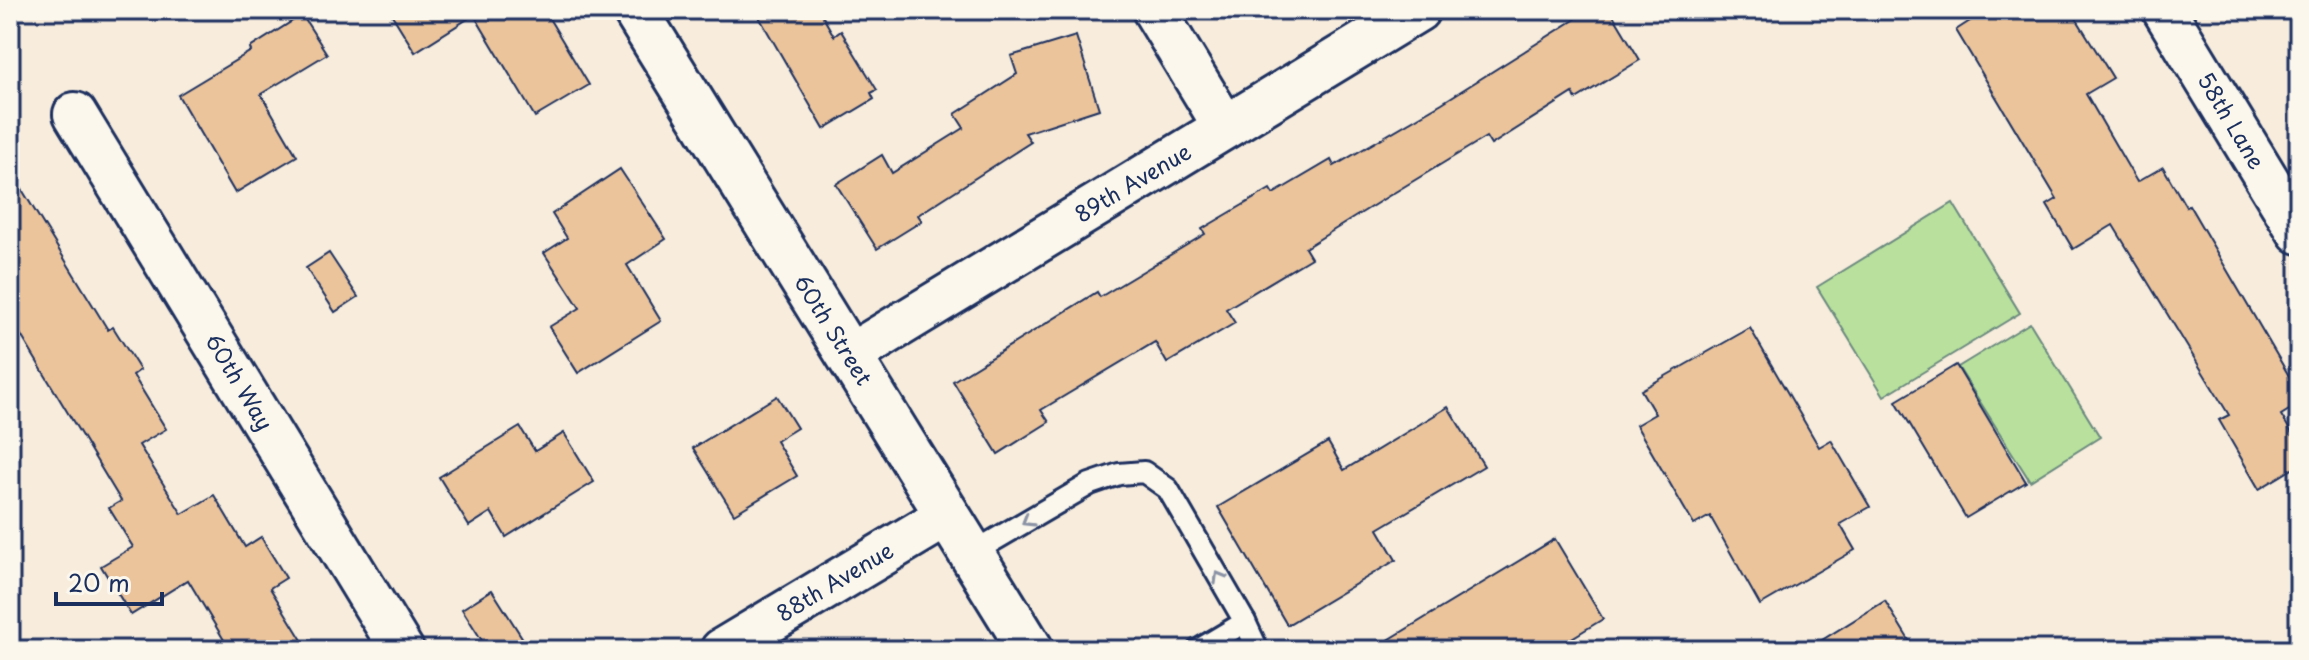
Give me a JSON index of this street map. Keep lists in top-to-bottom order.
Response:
{
  "streets": {
    "street": [
      "58th Lane",
      "89th Avenue",
      "60th Street",
      "60th Way",
      "88th Avenue"
    ]
  },
  "crossings": [
    ["89th Avenue", "60th Street"],
    ["60th Street", "88th Avenue"]
  ],
  "scale_bar": "20 m"
}
